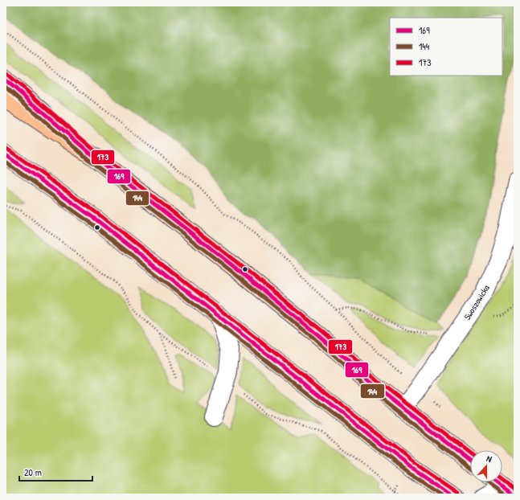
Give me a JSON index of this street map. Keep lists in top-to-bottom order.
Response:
{
  "streets": {
    "street": ["Swoszowicka"]
  },
  "lines": ["transit line 173", "transit line 169", "transit line 144"],
  "legend": ["169", "144", "173"],
  "scale_bar": "20 m",
  "north": "top"
}
